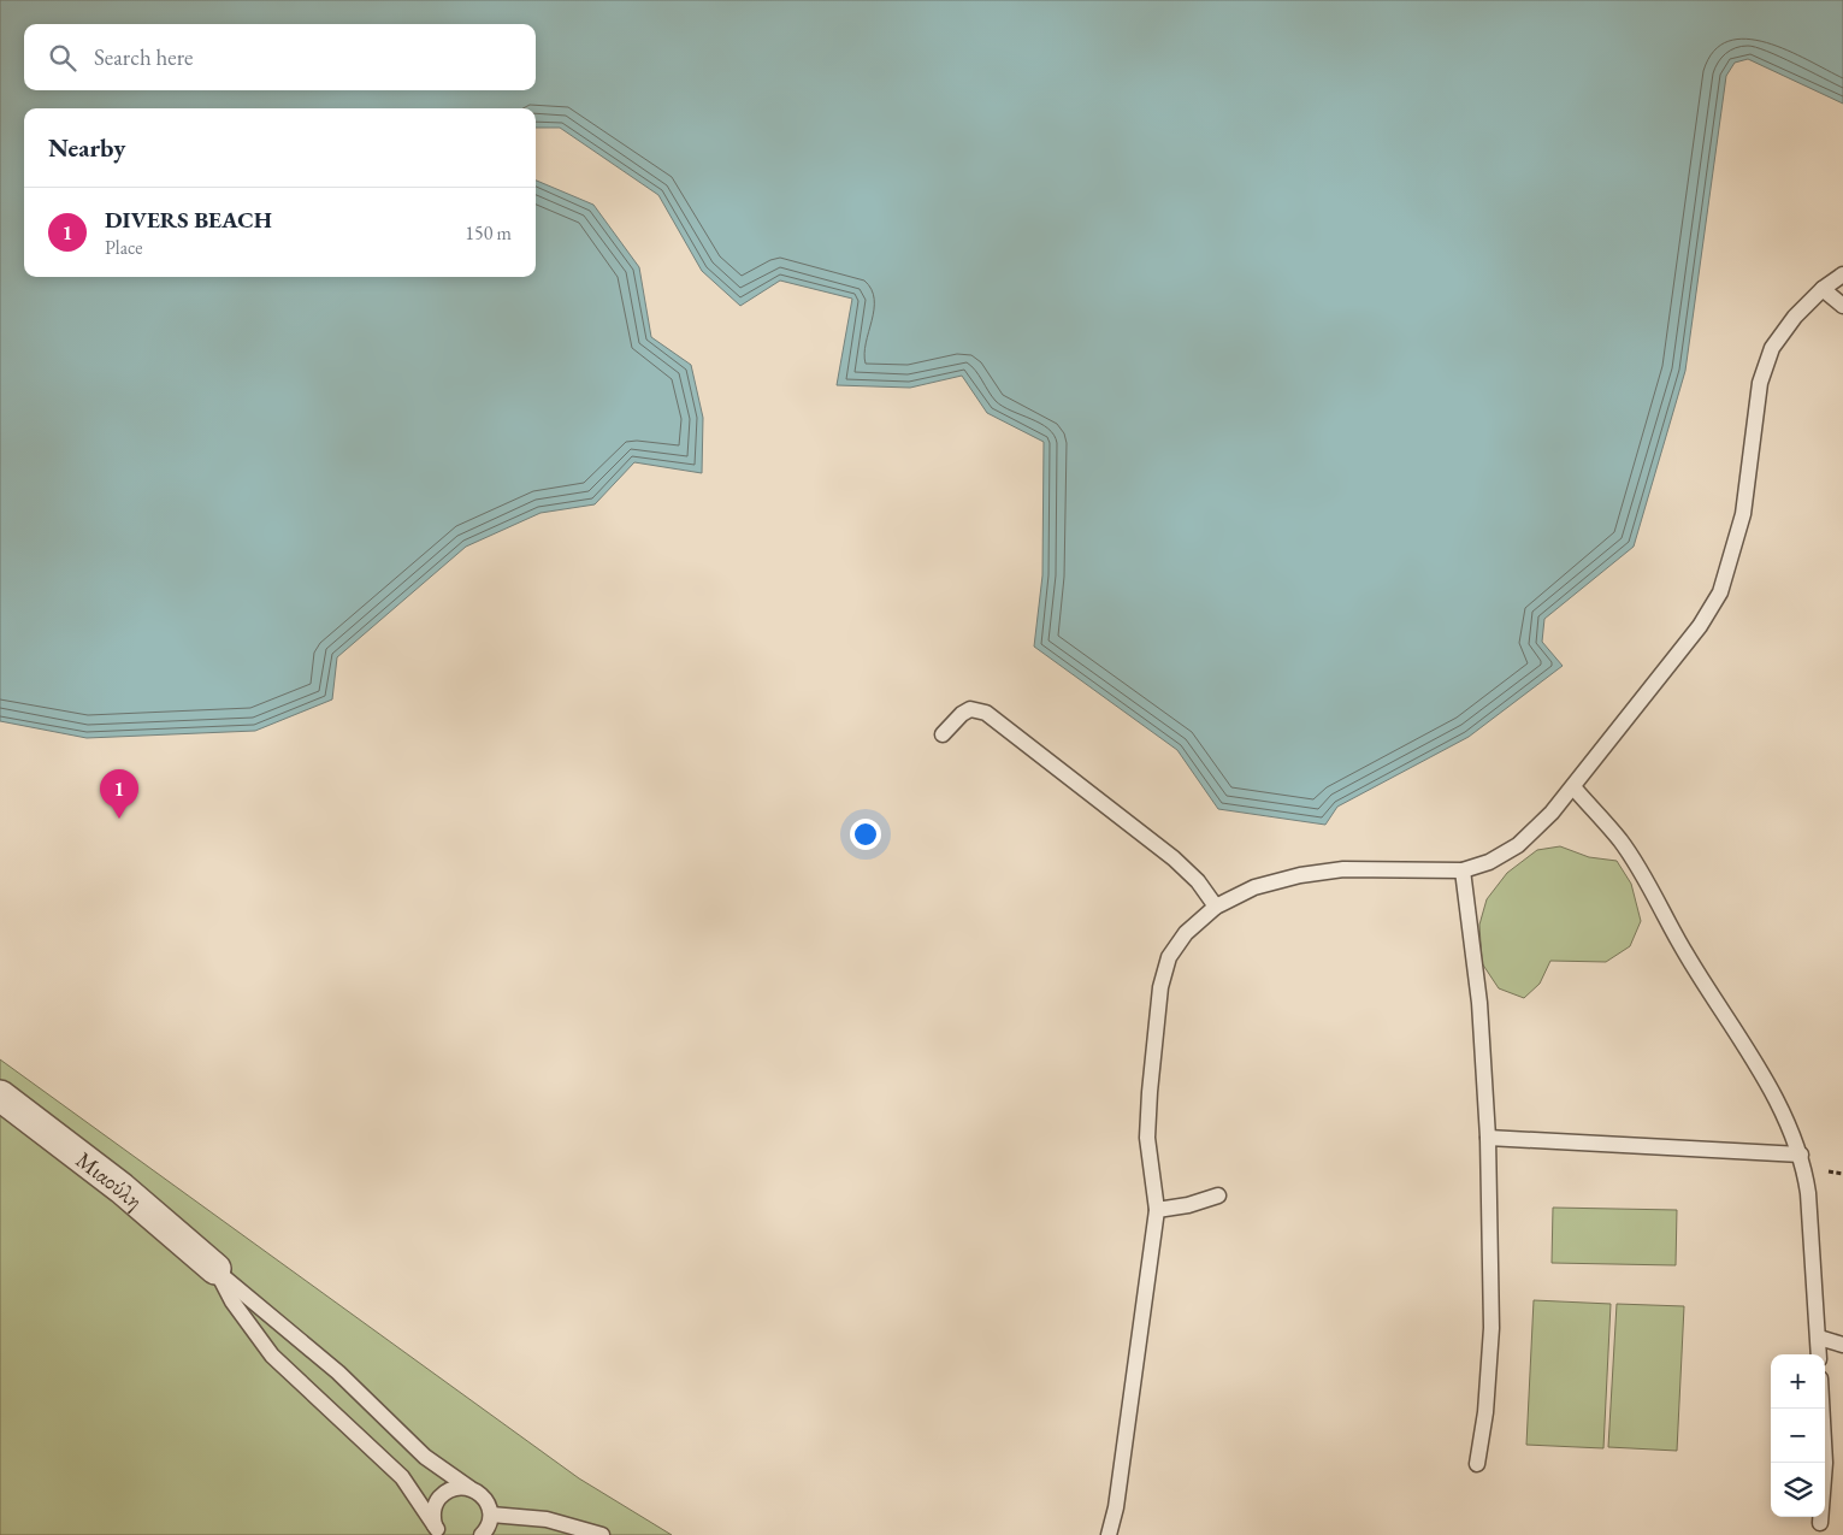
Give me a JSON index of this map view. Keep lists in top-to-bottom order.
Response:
{
  "streets": {
    "street": ["Μιαούλη"]
  },
  "page": {
    "search": "Search here",
    "heading": "Nearby",
    "list": [
      {
        "mark": "1",
        "name": "DIVERS BEACH",
        "note": "Place",
        "value": "150 m"
      }
    ],
    "pins": "1",
    "map_buttons": ["+", "−"]
  }
}
